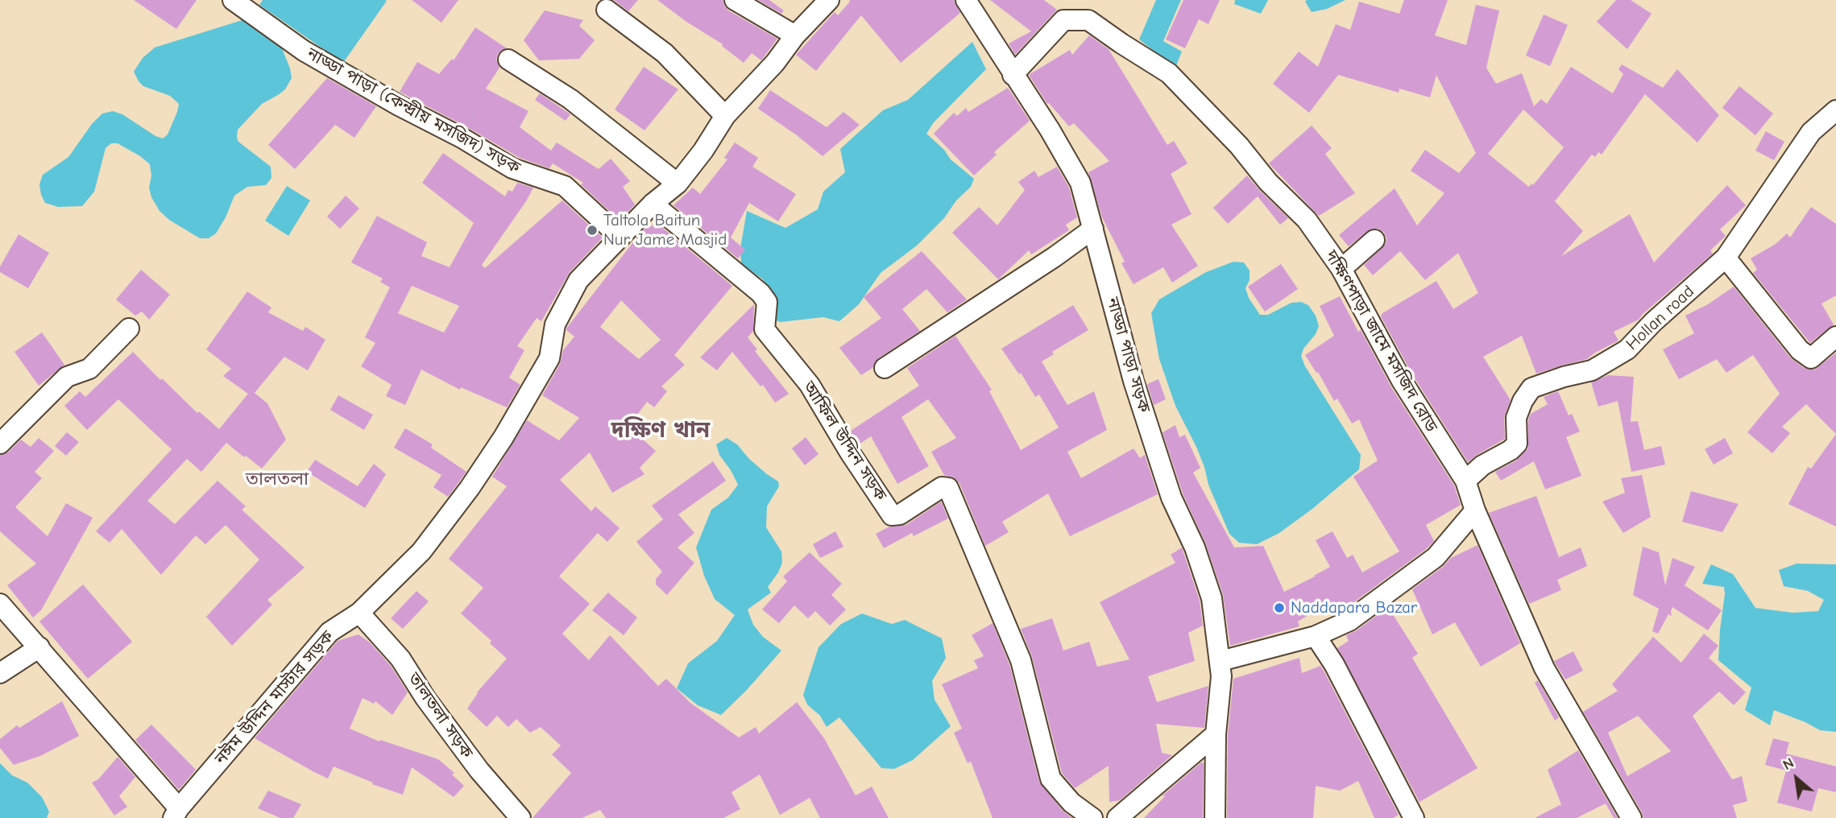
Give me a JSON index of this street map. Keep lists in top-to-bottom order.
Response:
{
  "streets": {
    "street": [
      "নাড্ডা পাড়া (কেন্দ্রীয় মসজিদ) সড়ক",
      "Hollan road",
      "দক্ষিণপাড়া জামে মসজিদ রোড",
      "নাড্ডা পাড়া সড়ক",
      "আফিল উদ্দিন সড়ক",
      "নঈম উদ্দিন মাস্টার সড়ক",
      "তালতলা সড়ক"
    ]
  },
  "crossings": [
    ["নাড্ডা পাড়া (কেন্দ্রীয় মসজিদ) সড়ক", "নঈম উদ্দিন মাস্টার সড়ক"],
    ["Hollan road", "দক্ষিণপাড়া জামে মসজিদ রোড"],
    ["দক্ষিণপাড়া জামে মসজিদ রোড", "নাড্ডা পাড়া সড়ক"],
    ["আফিল উদ্দিন সড়ক", "নঈম উদ্দিন মাস্টার সড়ক"],
    ["নঈম উদ্দিন মাস্টার সড়ক", "তালতলা সড়ক"]
  ],
  "districts": ["দক্ষিণ খান", "তালতলা"],
  "places": ["Taltola Baitun Nur Jame Masjid", "Naddapara Bazar"],
  "north": "top left"
}
